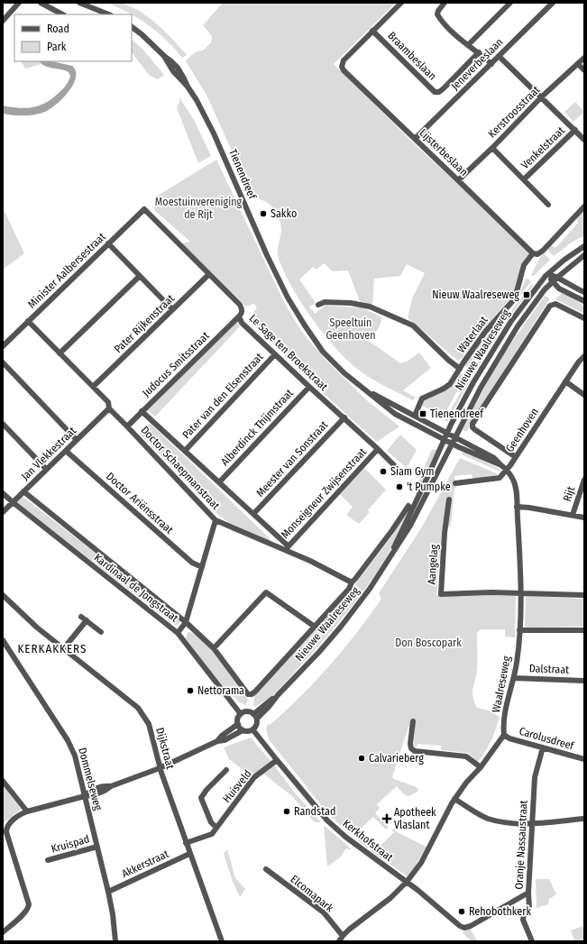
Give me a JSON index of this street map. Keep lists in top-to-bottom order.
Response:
{
  "streets": {
    "street": [
      "Braambeslaan",
      "Jeneverbeslaan",
      "Kerstroosstraat",
      "Venkelstraat",
      "Lijsterbeslaan",
      "Tienendreef",
      "Minister Aalbersestraat",
      "Pater Rijkenstraat",
      "Waterlaat",
      "Nieuwe Waalreseweg",
      "Le Sage ten Broekstraat",
      "Judocus Smitsstraat",
      "Pater van den Elsenstraat",
      "Alberdinck Thijmstraat",
      "Geenhoven",
      "Jan Vlekkestraat",
      "Meester van Sonstraat",
      "Doctor Schaepmanstraat",
      "Monseigneur Zwijsenstraat",
      "Rijt",
      "Doctor Ariënsstraat",
      "Aangelag",
      "Kardinaal de Jongstraat",
      "Dalstraat",
      "Waalreseweg",
      "Carolusdreef",
      "Dijkstraat",
      "Dommelseweg",
      "Huisveld",
      "Kerkhofstraat",
      "Kruispad",
      "Oranje Nassaustraat",
      "Akkerstraat",
      "Elcomapark"
    ]
  },
  "crossings": [
    ["Braambeslaan", "Jeneverbeslaan"],
    ["Braambeslaan", "Lijsterbeslaan"],
    ["Jeneverbeslaan", "Lijsterbeslaan"],
    ["Kerstroosstraat", "Lijsterbeslaan"],
    ["Lijsterbeslaan", "Waterlaat"],
    ["Tienendreef", "Waterlaat"],
    ["Tienendreef", "Nieuwe Waalreseweg"],
    ["Tienendreef", "Waalreseweg"],
    ["Minister Aalbersestraat", "Le Sage ten Broekstraat"],
    ["Minister Aalbersestraat", "Doctor Schaepmanstraat"],
    ["Pater Rijkenstraat", "Le Sage ten Broekstraat"],
    ["Pater Rijkenstraat", "Doctor Schaepmanstraat"],
    ["Nieuwe Waalreseweg", "Kardinaal de Jongstraat"],
    ["Nieuwe Waalreseweg", "Waalreseweg"],
    ["Nieuwe Waalreseweg", "Kerkhofstraat"],
    ["Le Sage ten Broekstraat", "Judocus Smitsstraat"],
    ["Le Sage ten Broekstraat", "Pater van den Elsenstraat"],
    ["Le Sage ten Broekstraat", "Alberdinck Thijmstraat"],
    ["Le Sage ten Broekstraat", "Meester van Sonstraat"],
    ["Le Sage ten Broekstraat", "Monseigneur Zwijsenstraat"],
    ["Judocus Smitsstraat", "Doctor Schaepmanstraat"],
    ["Pater van den Elsenstraat", "Doctor Schaepmanstraat"],
    ["Alberdinck Thijmstraat", "Doctor Schaepmanstraat"],
    ["Geenhoven", "Waalreseweg"],
    ["Jan Vlekkestraat", "Doctor Schaepmanstraat"],
    ["Jan Vlekkestraat", "Doctor Ariënsstraat"],
    ["Jan Vlekkestraat", "Kardinaal de Jongstraat"],
    ["Meester van Sonstraat", "Doctor Schaepmanstraat"],
    ["Doctor Schaepmanstraat", "Monseigneur Zwijsenstraat"],
    ["Aangelag", "Waalreseweg"],
    ["Kardinaal de Jongstraat", "Kerkhofstraat"],
    ["Dalstraat", "Waalreseweg"],
    ["Waalreseweg", "Carolusdreef"],
    ["Carolusdreef", "Oranje Nassaustraat"],
    ["Dijkstraat", "Huisveld"],
    ["Dijkstraat", "Akkerstraat"],
    ["Dommelseweg", "Kruispad"],
    ["Dommelseweg", "Akkerstraat"],
    ["Huisveld", "Kerkhofstraat"],
    ["Kerkhofstraat", "Oranje Nassaustraat"]
  ],
  "districts": ["KERKAKKERS"],
  "parks": ["Moestuinvereniging de Rijt", "Speeltuin Geenhoven", "Don Boscopark"],
  "places": {
    "other": [
      "Sakko",
      "Siam Gym",
      "'t Pumpke",
      "Nettorama",
      "Calvarieberg",
      "Randstad",
      "Rehobothkerk"
    ],
    "transit": ["Nieuw Waalreseweg", "Tienendreef"],
    "health": ["Apotheek Vlaslant"]
  },
  "legend": ["Road", "Park"]
}
